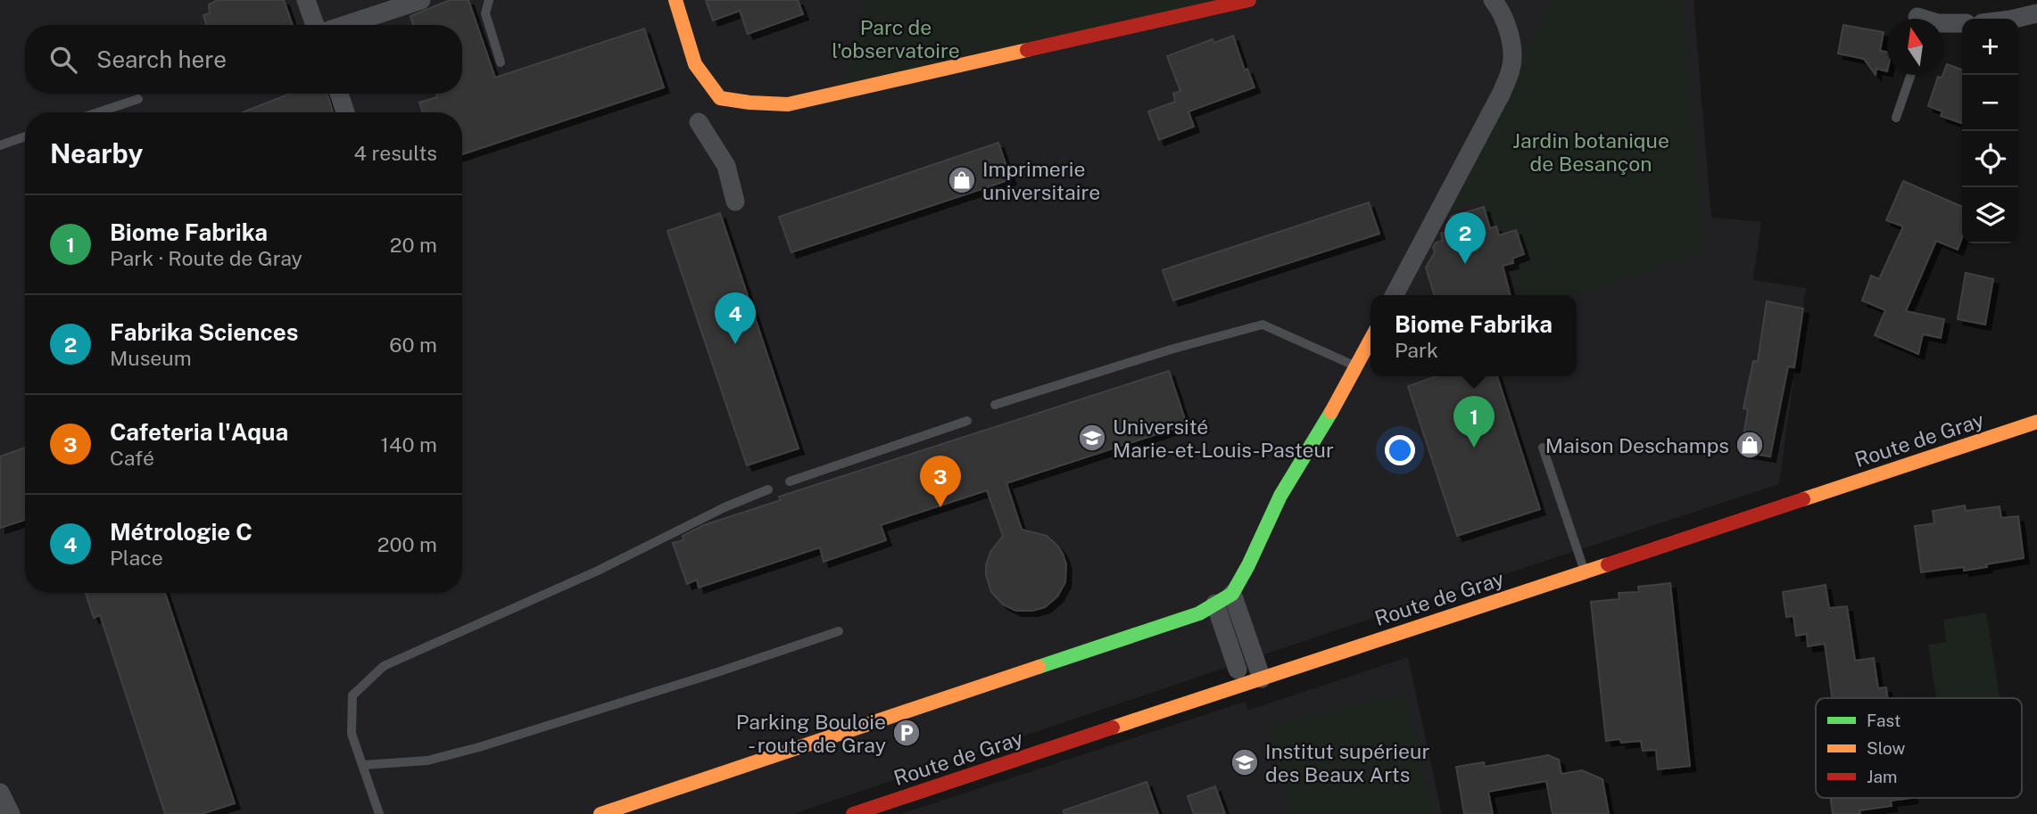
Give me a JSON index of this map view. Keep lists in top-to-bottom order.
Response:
{
  "streets": {
    "street": ["Route de Gray"]
  },
  "parks": ["Parc de l'observatoire", "Jardin botanique de Besançon"],
  "places": {
    "shop": ["Imprimerie universitaire", "Maison Deschamps"],
    "school or university": ["Université Marie-et-Louis-Pasteur", "Institut supérieur des Beaux Arts"],
    "parking": ["Parking Bouloie - route de Gray"]
  },
  "legend": ["Fast", "Slow", "Jam"],
  "north": "top",
  "page": {
    "map_buttons": ["+", "−"],
    "search": "Search here",
    "heading": ["Nearby", "4 results"],
    "list": [
      {
        "mark": "1",
        "name": "Biome Fabrika",
        "note": "Park · Route de Gray",
        "value": "20 m"
      },
      {
        "mark": "2",
        "name": "Fabrika Sciences",
        "note": "Museum",
        "value": "60 m"
      },
      {
        "mark": "3",
        "name": "Cafeteria l'Aqua",
        "note": "Café",
        "value": "140 m"
      },
      {
        "mark": "4",
        "name": "Métrologie C",
        "note": "Place",
        "value": "200 m"
      }
    ],
    "pins": [
      "2",
      "4",
      "1",
      "3"
    ],
    "popup": ["Biome Fabrika", "Park"]
  }
}
